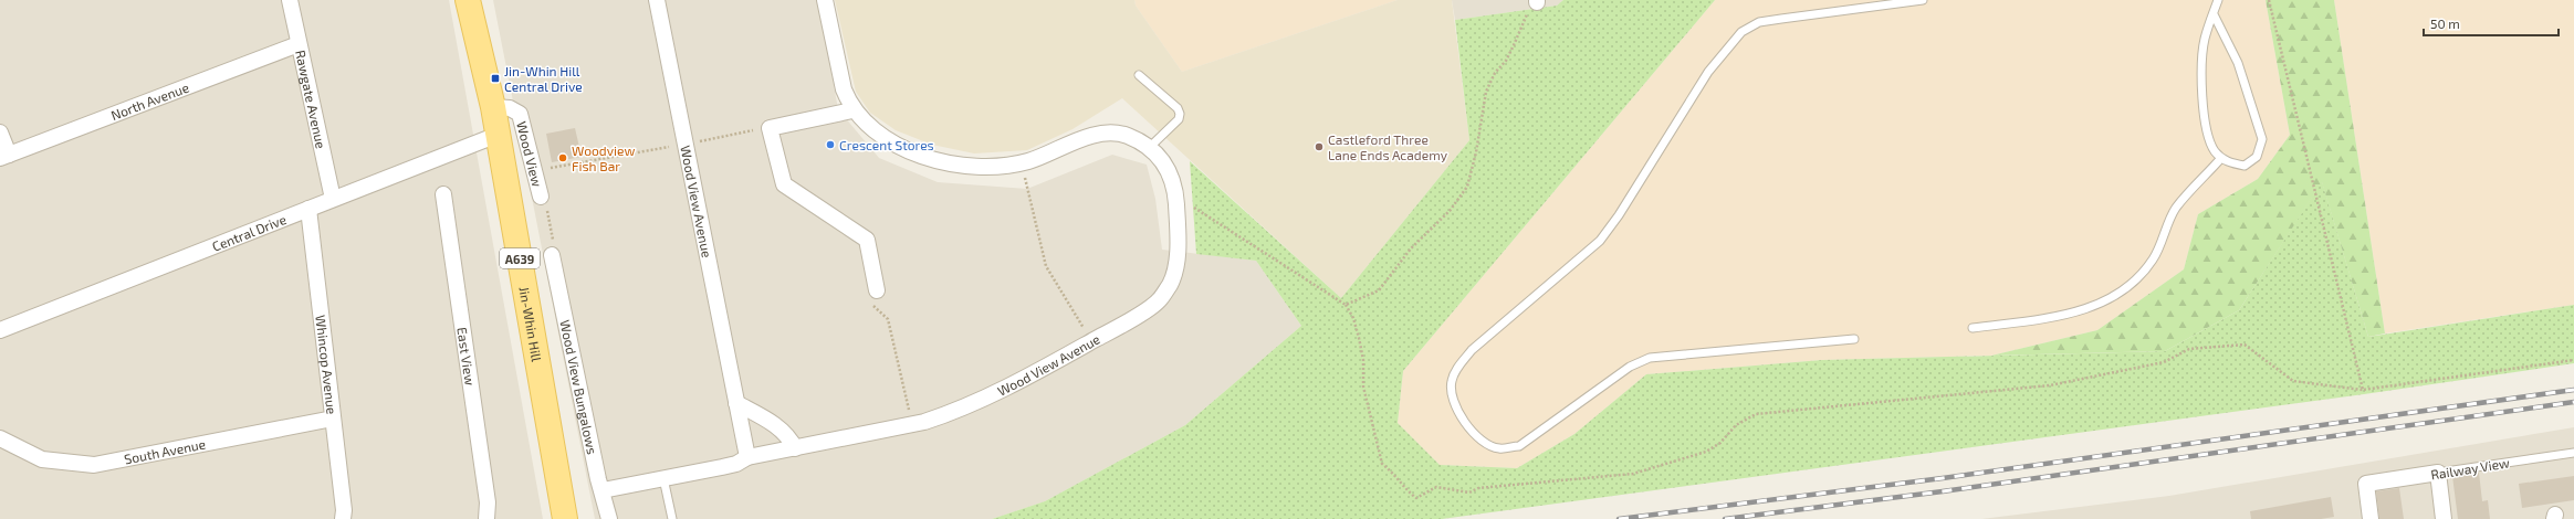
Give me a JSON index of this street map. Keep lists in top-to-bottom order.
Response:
{
  "streets": {
    "main road": ["A639", "Jin-Whin Hill"],
    "street": [
      "Rawgate Avenue",
      "North Avenue",
      "Wood View",
      "Wood View Avenue",
      "Central Drive",
      "East View",
      "Whincop Avenue",
      "Wood View Bungalows",
      "South Avenue",
      "Railway View"
    ]
  },
  "crossings": [
    ["Rawgate Avenue", "North Avenue"],
    ["Rawgate Avenue", "Central Drive"],
    ["Wood View", "Jin-Whin Hill"],
    ["Wood View Avenue", "Wood View Bungalows"],
    ["Central Drive", "Jin-Whin Hill"],
    ["Central Drive", "Whincop Avenue"],
    ["Whincop Avenue", "South Avenue"]
  ],
  "places": {
    "transit": ["Jin-Whin Hill Central Drive"],
    "other": ["Crescent Stores", "Castleford Three Lane Ends Academy", "Woodview Fish Bar"]
  },
  "scale_bar": "50 m"
}
